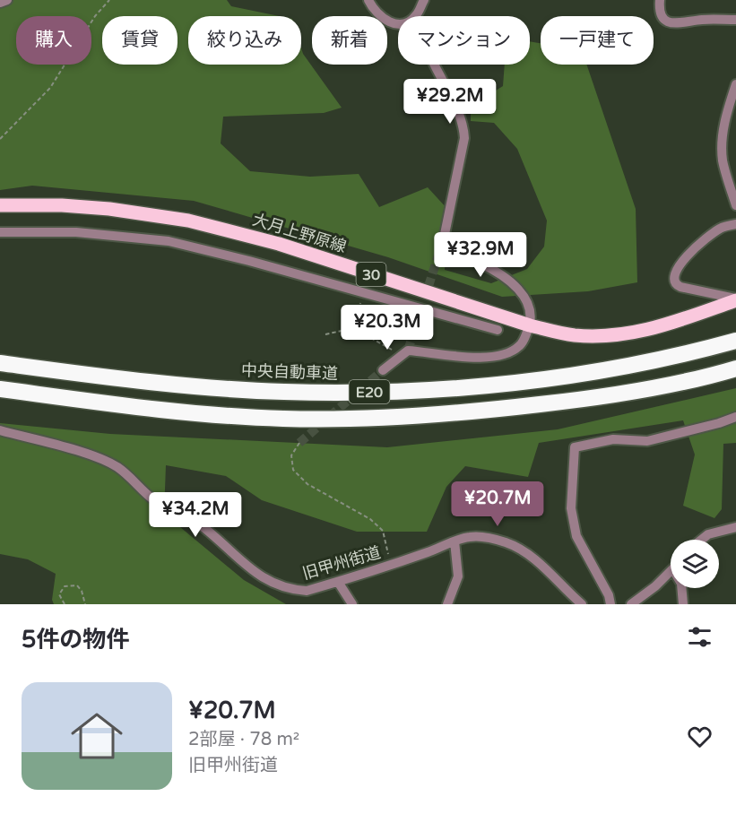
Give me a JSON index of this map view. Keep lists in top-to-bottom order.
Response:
{
  "streets": {
    "highway": ["中央自動車道", "E20"],
    "main road": ["大月上野原線", "30"],
    "street": ["旧甲州街道"]
  },
  "page": {
    "chip": [
      "購入",
      "賃貸",
      "絞り込み",
      "新着",
      "マンション",
      "一戸建て"
    ],
    "price": [
      "¥29.2M",
      "¥32.9M",
      "¥20.3M",
      "¥20.7M",
      "¥34.2M"
    ],
    "heading": "5件の物件",
    "list": [
      {
        "name": "¥20.7M",
        "note": "2部屋 · 78 m² · 旧甲州街道"
      }
    ]
  }
}
